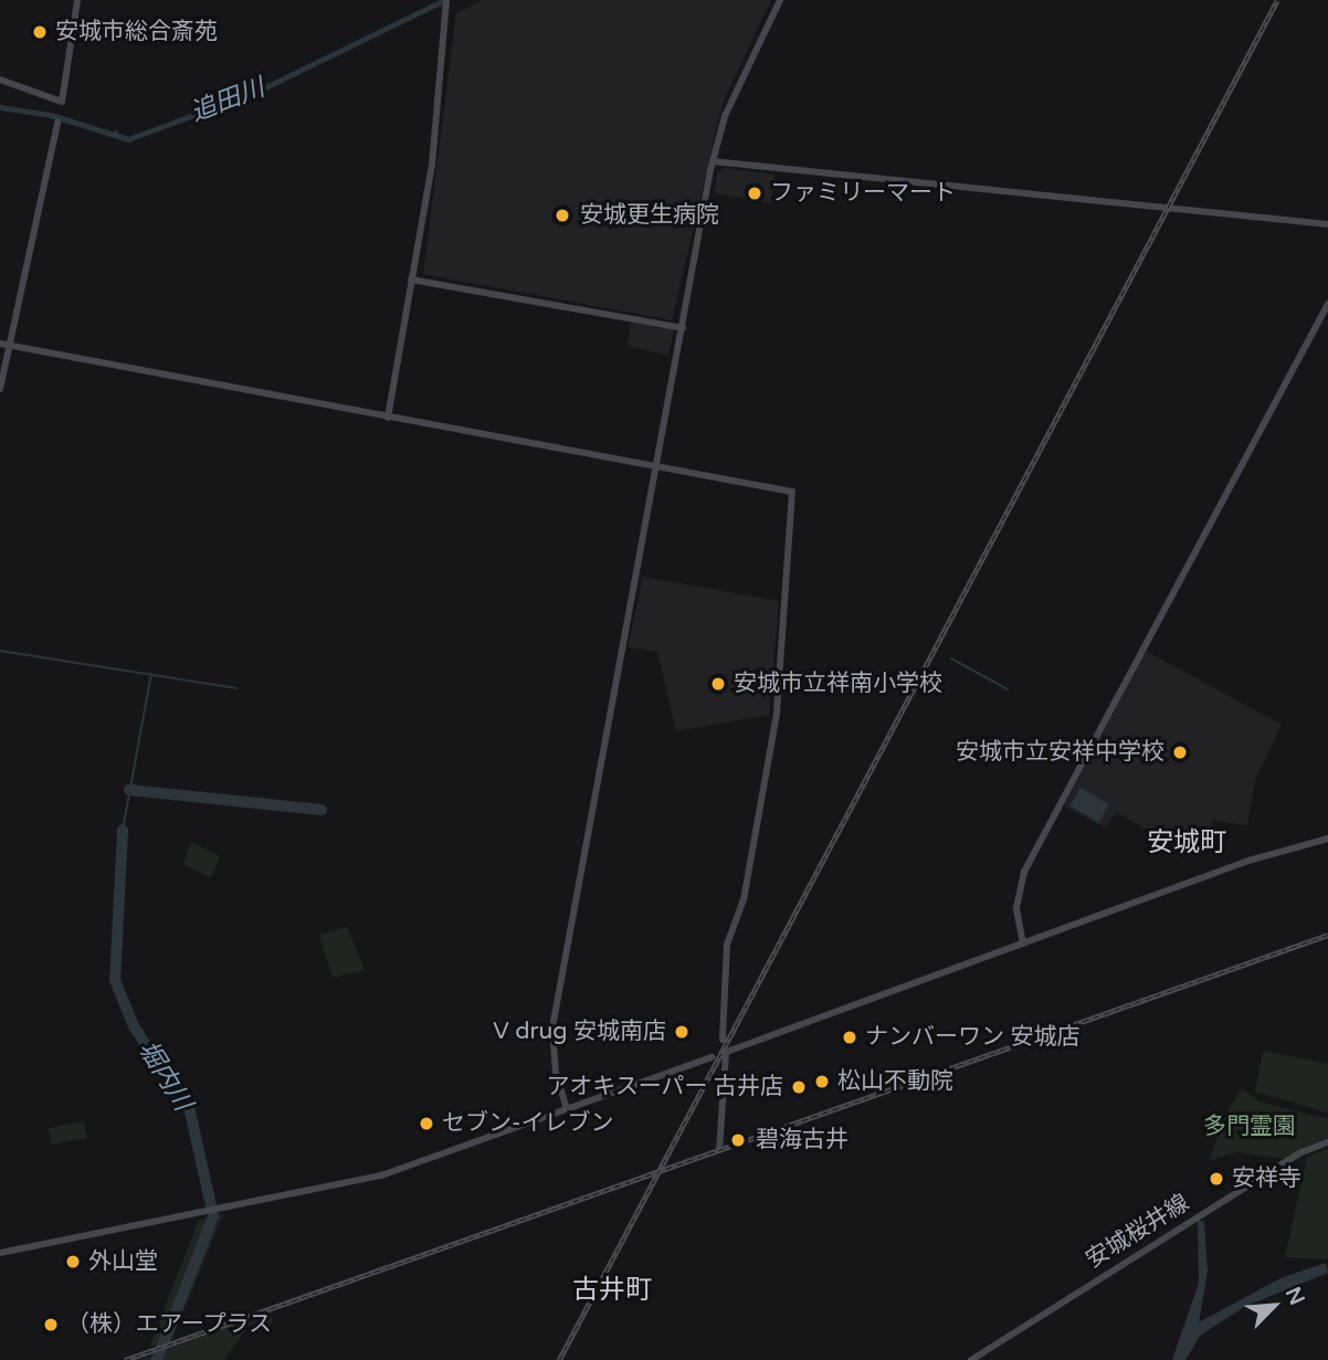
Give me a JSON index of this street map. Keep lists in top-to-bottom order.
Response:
{
  "streets": {
    "street": ["安城桜井線"]
  },
  "districts": ["安城町", "古井町"],
  "water": ["追田川", "堀内川"],
  "parks": ["多門霊園"],
  "places": [
    "安城市総合斎苑",
    "ファミリーマート",
    "安城更生病院",
    "安城市立祥南小学校",
    "安城市立安祥中学校",
    "V drug 安城南店",
    "ナンバーワン 安城店",
    "松山不動院",
    "アオキスーパー 古井店",
    "セブン-イレブン",
    "碧海古井",
    "安祥寺",
    "外山堂",
    "（株）エアープラス"
  ],
  "north": "top right"
}
